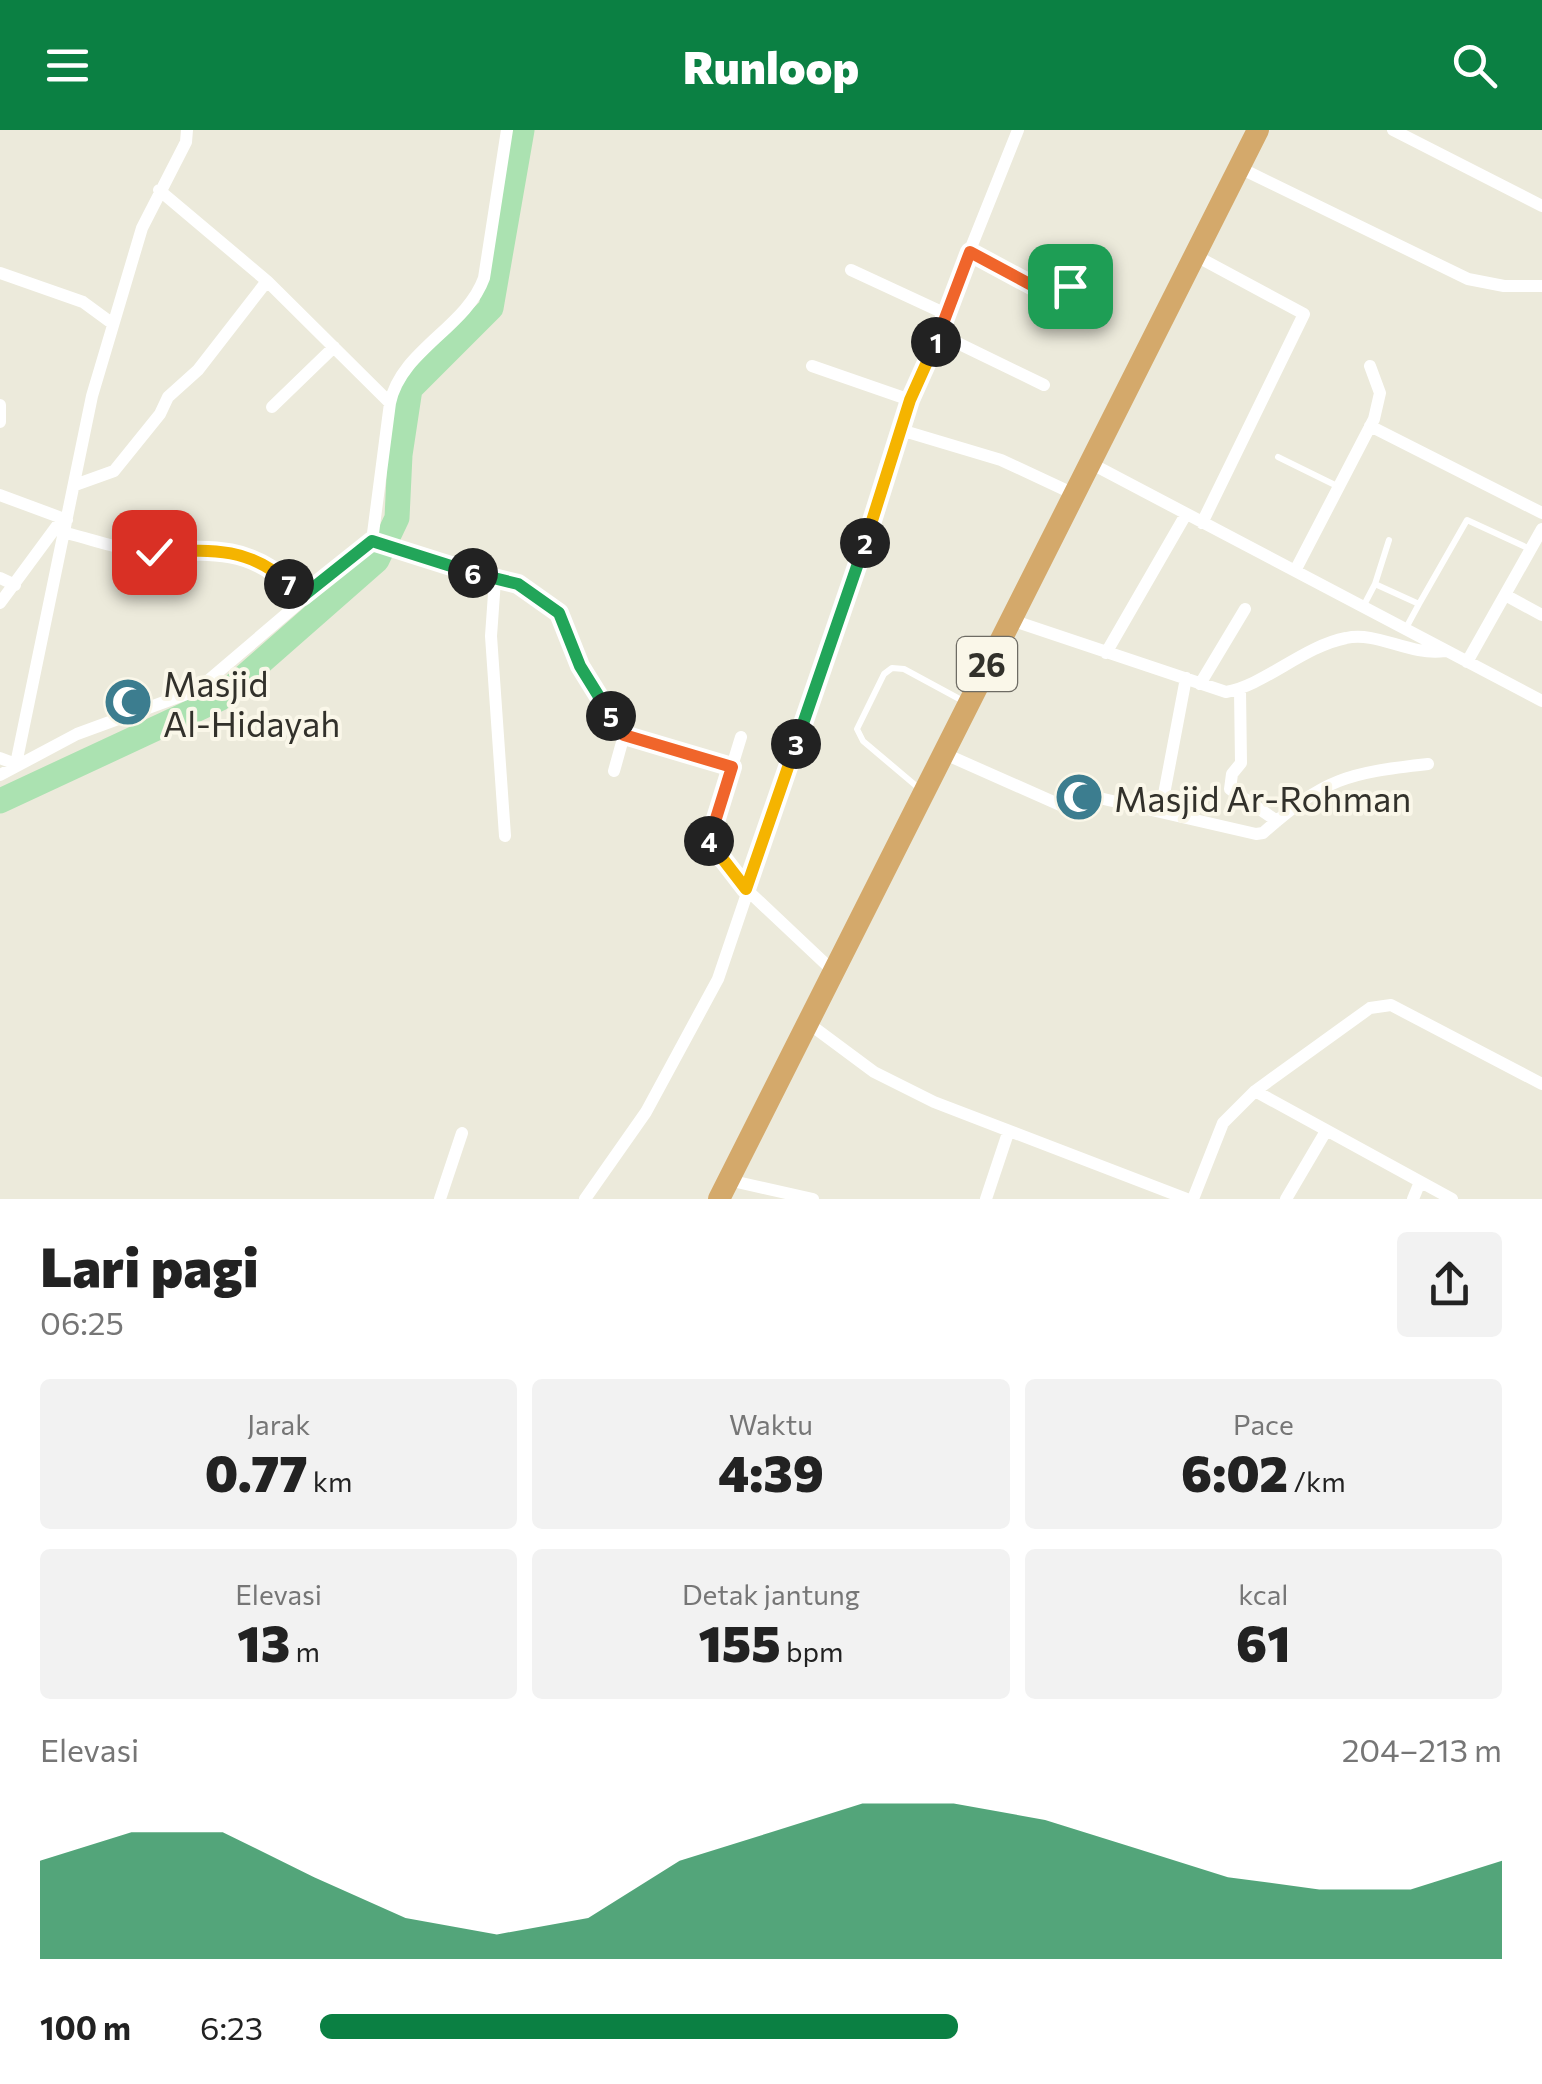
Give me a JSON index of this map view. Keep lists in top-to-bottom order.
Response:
{
  "streets": {
    "highway": ["26"]
  },
  "places": {
    "mosque": ["Masjid Al-Hidayah", "Masjid Ar-Rohman"]
  },
  "page": {
    "header": "Runloop",
    "pins": [
      "1",
      "2",
      "6",
      "7",
      "5",
      "3",
      "4"
    ],
    "heading": ["Lari pagi", "06:25"],
    "stats": [
      ["Jarak", "0.77 km"],
      ["Waktu", "4:39"],
      ["Pace", "6:02 /km"],
      ["Elevasi", "13 m"],
      ["Detak jantung", "155 bpm"],
      ["kcal", "61"]
    ],
    "chart": ["Elevasi", "204–213 m"],
    "list": [
      {
        "name": "100 m",
        "note": "6:23"
      }
    ]
  }
}
